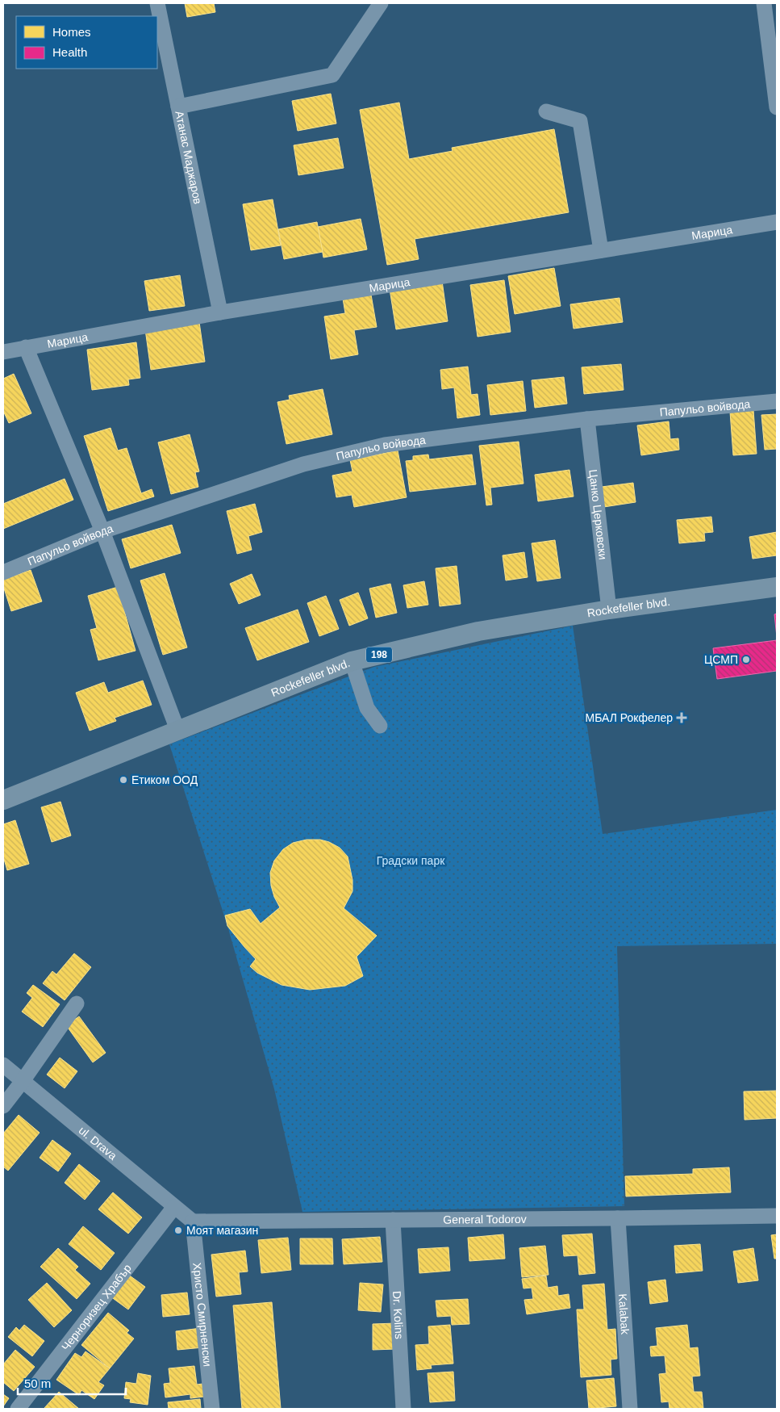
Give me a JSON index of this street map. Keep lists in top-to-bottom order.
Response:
{
  "streets": {
    "main road": ["Rockefeller blvd.", "198"],
    "street": [
      "Атанас Маджаров",
      "Марица",
      "Папульо войвода",
      "Цанко Церковски",
      "ul. Drava",
      "General Todorov",
      "Черноризец Храбър",
      "Kalabak",
      "Dr. Kolins",
      "Христо Смирненски"
    ]
  },
  "crossings": [
    ["Атанас Маджаров", "Марица"],
    ["Папульо войвода", "Цанко Церковски"],
    ["Цанко Церковски", "Rockefeller blvd."],
    ["ul. Drava", "General Todorov"],
    ["ul. Drava", "Черноризец Храбър"],
    ["ul. Drava", "Христо Смирненски"],
    ["General Todorov", "Kalabak"],
    ["General Todorov", "Dr. Kolins"],
    ["General Todorov", "Христо Смирненски"]
  ],
  "parks": ["Градски парк"],
  "places": {
    "other": ["ЦСМП", "Етиком ООД", "Моят магазин"],
    "health": ["МБАЛ Рокфелер"]
  },
  "legend": ["Homes", "Health"],
  "scale_bar": "50 m"
}
